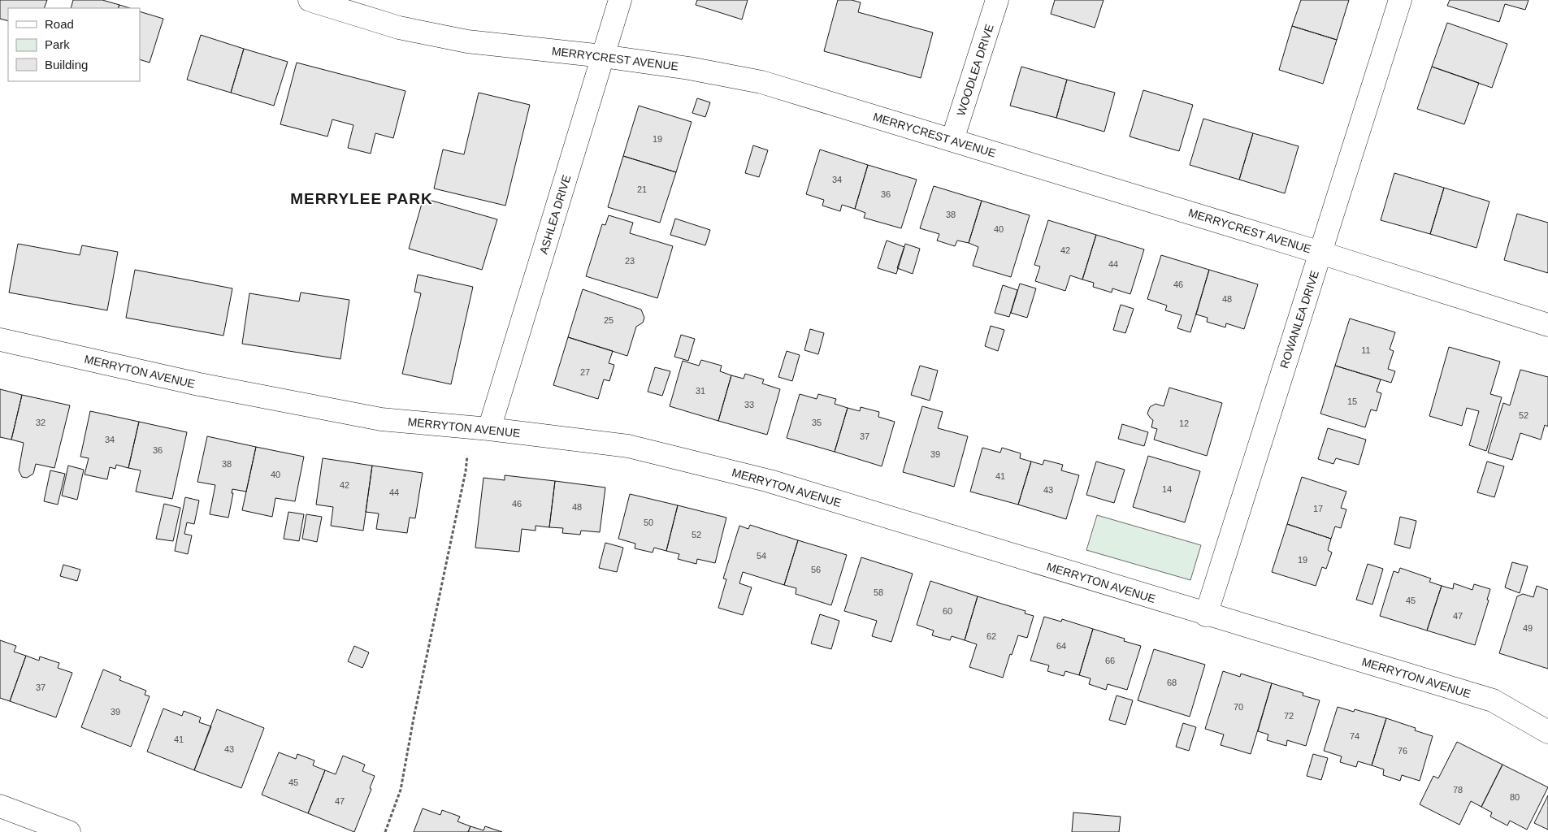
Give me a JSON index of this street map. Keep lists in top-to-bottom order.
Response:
{
  "streets": {
    "street": [
      "MERRYCREST AVENUE",
      "WOODLEA DRIVE",
      "ASHLEA DRIVE",
      "ROWANLEA DRIVE",
      "MERRYTON AVENUE"
    ]
  },
  "crossings": [
    ["MERRYCREST AVENUE", "WOODLEA DRIVE"],
    ["MERRYCREST AVENUE", "ASHLEA DRIVE"],
    ["MERRYCREST AVENUE", "ROWANLEA DRIVE"],
    ["ASHLEA DRIVE", "MERRYTON AVENUE"],
    ["ROWANLEA DRIVE", "MERRYTON AVENUE"]
  ],
  "districts": ["MERRYLEE PARK"],
  "house_numbers": [
    "19",
    "34",
    "21",
    "36",
    "38",
    "40",
    "42",
    "23",
    "44",
    "46",
    "48",
    "25",
    "11",
    "27",
    "31",
    "15",
    "33",
    "52",
    "32",
    "35",
    "12",
    "37",
    "34",
    "36",
    "39",
    "38",
    "40",
    "41",
    "42",
    "14",
    "43",
    "44",
    "46",
    "48",
    "17",
    "50",
    "52",
    "54",
    "19",
    "56",
    "58",
    "45",
    "60",
    "47",
    "49",
    "62",
    "64",
    "66",
    "68",
    "37",
    "70",
    "39",
    "72",
    "74",
    "41",
    "43",
    "76",
    "45",
    "78",
    "80",
    "47"
  ],
  "legend": ["Road", "Park", "Building"]
}
